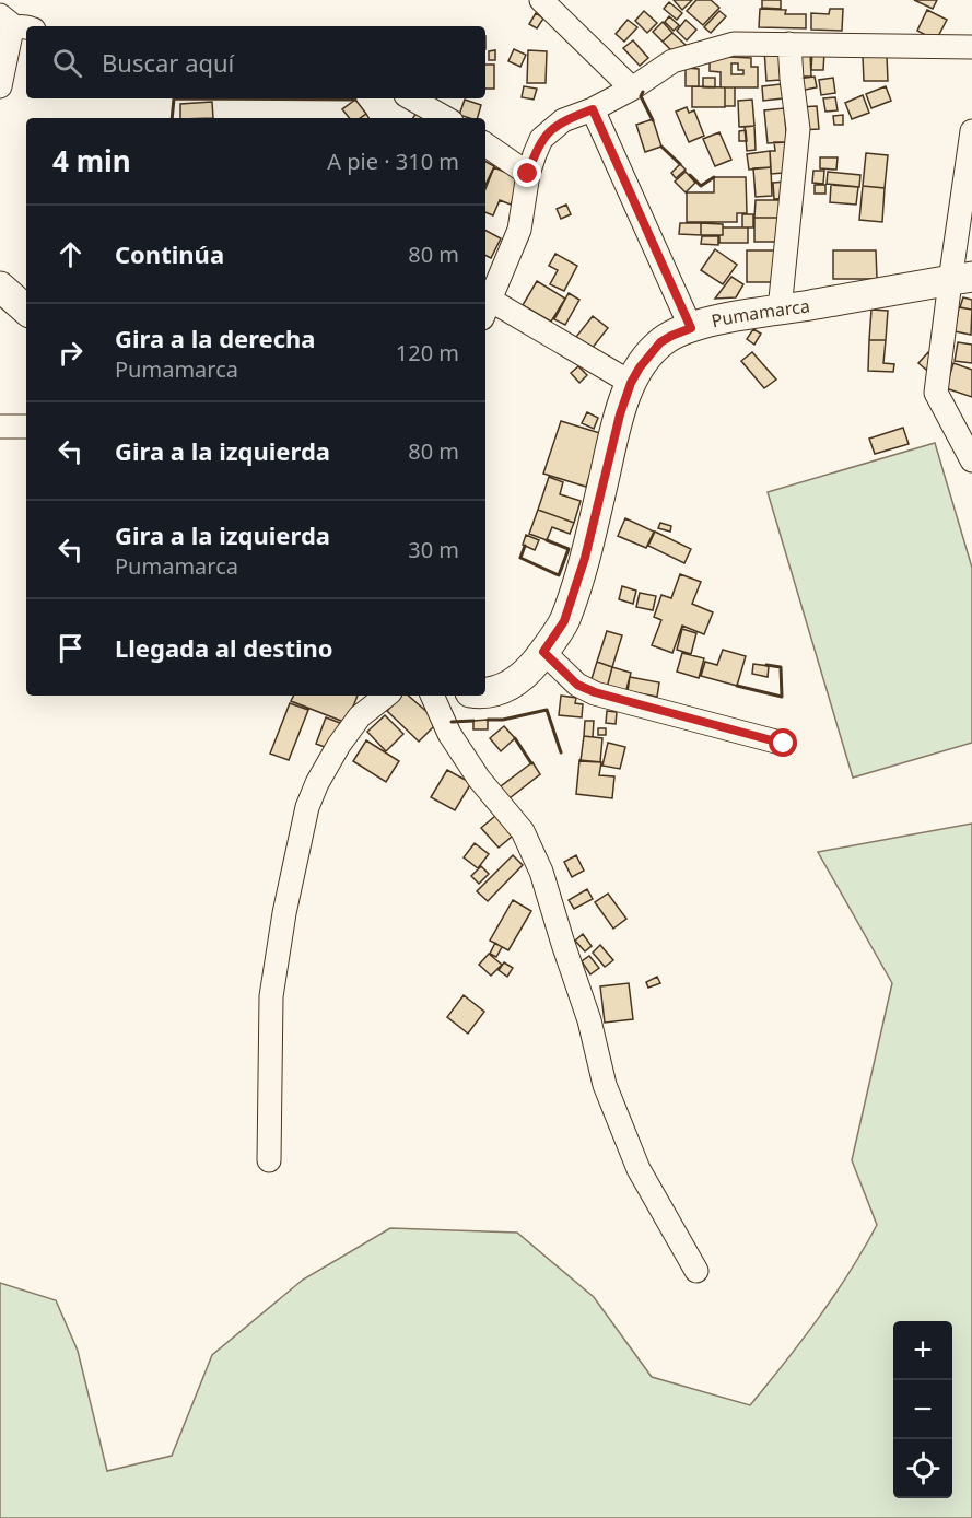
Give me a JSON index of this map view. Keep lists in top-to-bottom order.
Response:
{
  "streets": {
    "main road": ["Pumamarca"]
  },
  "page": {
    "search": "Buscar aquí",
    "heading": ["4 min", "A pie · 310 m"],
    "list": [
      ["Continúa", "80 m"],
      ["Gira a la derecha", "Pumamarca", "120 m"],
      ["Gira a la izquierda", "80 m"],
      ["Gira a la izquierda", "Pumamarca", "30 m"],
      "Llegada al destino"
    ],
    "map_buttons": ["+", "−"]
  }
}
